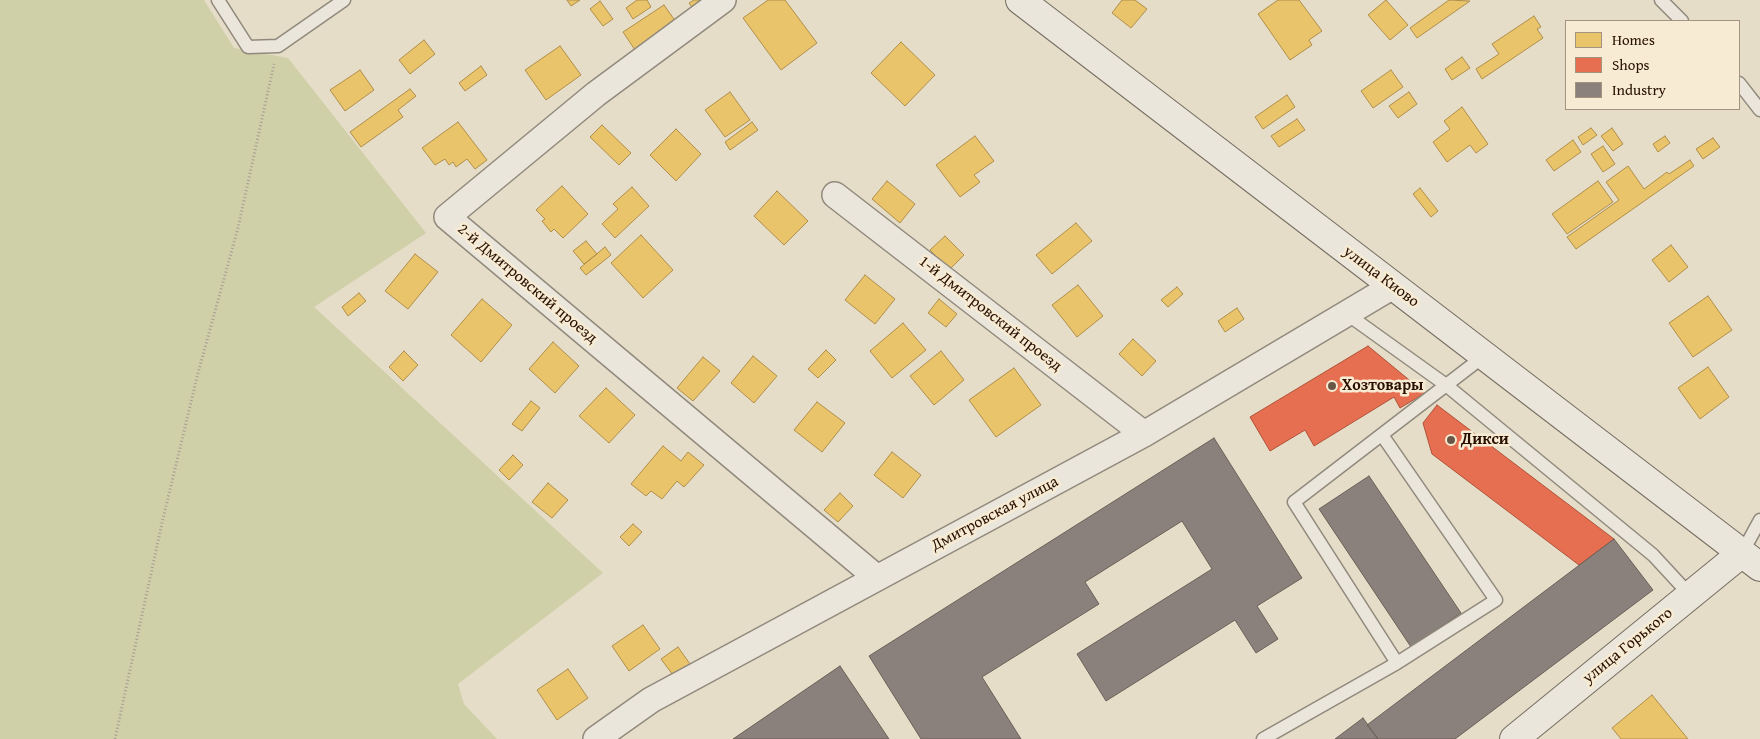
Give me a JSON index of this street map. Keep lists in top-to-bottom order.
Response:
{
  "streets": {
    "main road": ["улица Киово", "улица Горького"],
    "street": ["2-й Дмитровский проезд", "1-й Дмитровский проезд", "Дмитровская улица"]
  },
  "crossings": [
    ["улица Киово", "Дмитровская улица"],
    ["улица Киово", "улица Горького"],
    ["2-й Дмитровский проезд", "Дмитровская улица"],
    ["1-й Дмитровский проезд", "Дмитровская улица"]
  ],
  "places": ["Хозтовары", "Дикси"],
  "legend": ["Homes", "Shops", "Industry"]
}
